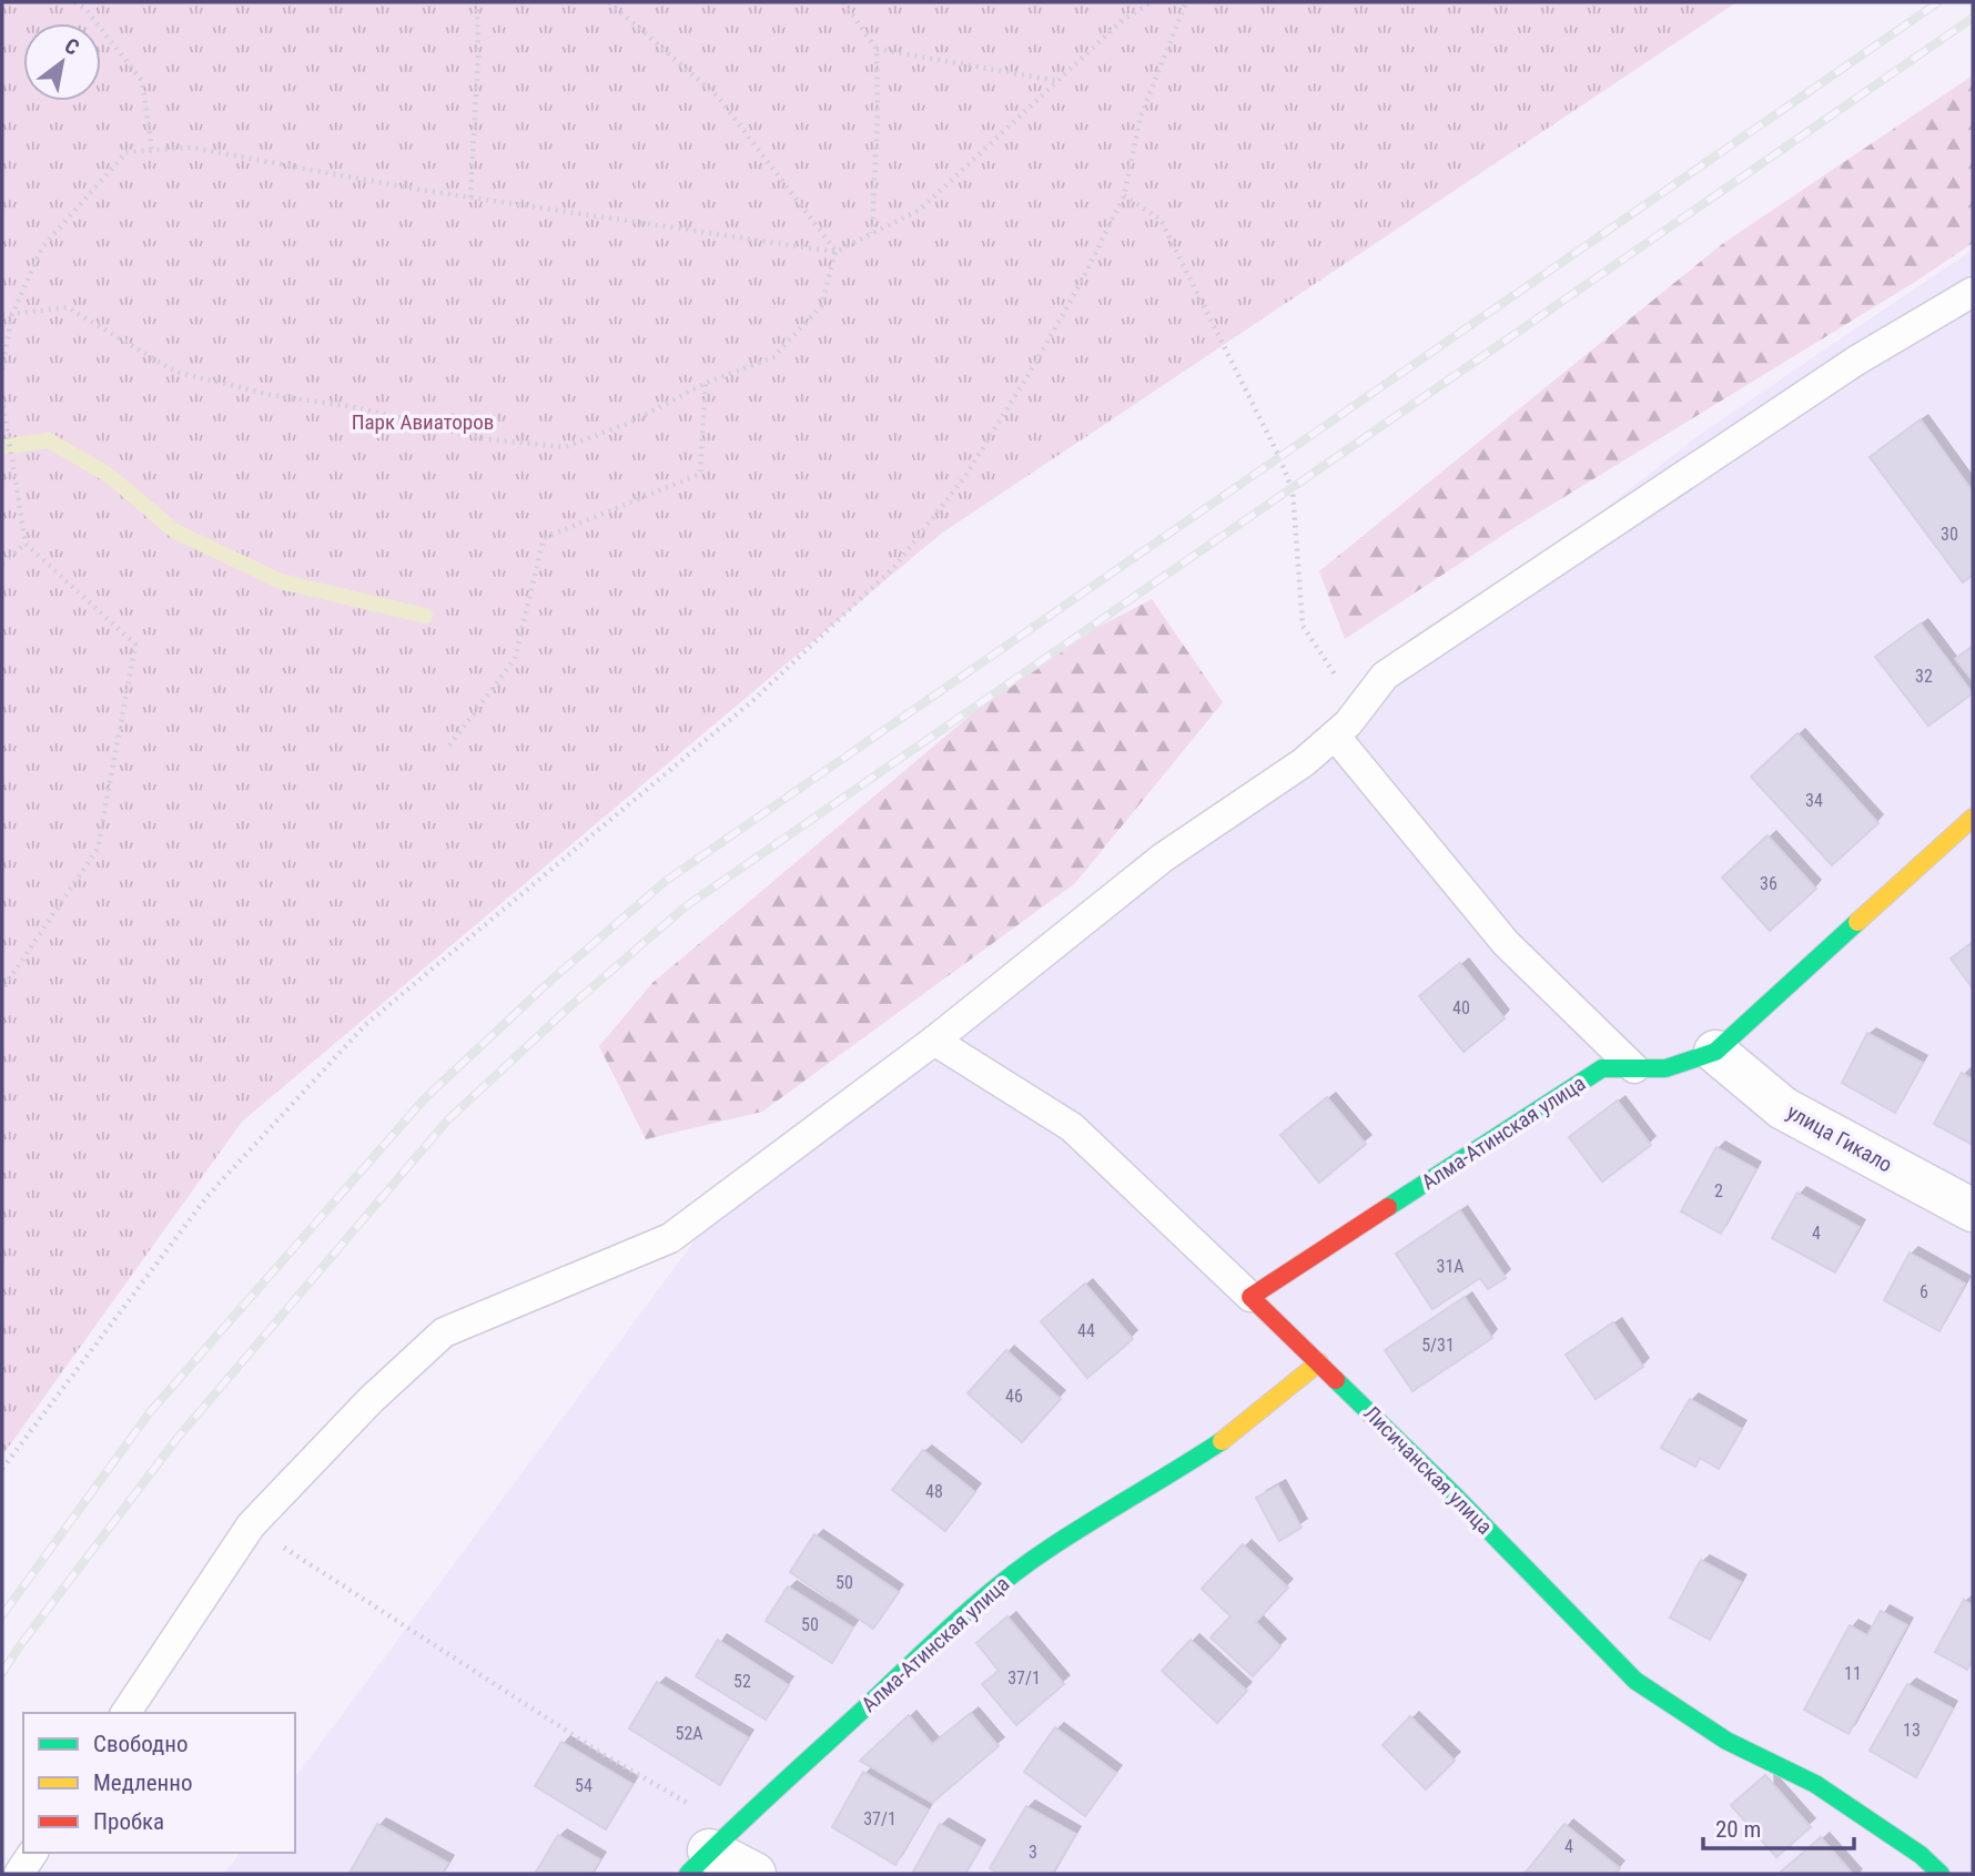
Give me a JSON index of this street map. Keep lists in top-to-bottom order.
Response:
{
  "streets": {
    "street": ["Алма-Атинская улица", "улица Гикало", "Лисичанская улица"]
  },
  "crossings": [
    ["Алма-Атинская улица", "улица Гикало"],
    ["Алма-Атинская улица", "Лисичанская улица"]
  ],
  "parks": ["Парк Авиаторов"],
  "house_numbers": [
    "30",
    "32",
    "34",
    "36",
    "40",
    "2",
    "4",
    "31А",
    "6",
    "44",
    "5/31",
    "46",
    "48",
    "50",
    "50",
    "11",
    "37/1",
    "52",
    "13",
    "52А",
    "54",
    "37/1",
    "4",
    "3"
  ],
  "legend": ["Свободно", "Медленно", "Пробка"],
  "scale_bar": "20 m",
  "north": "top right"
}
